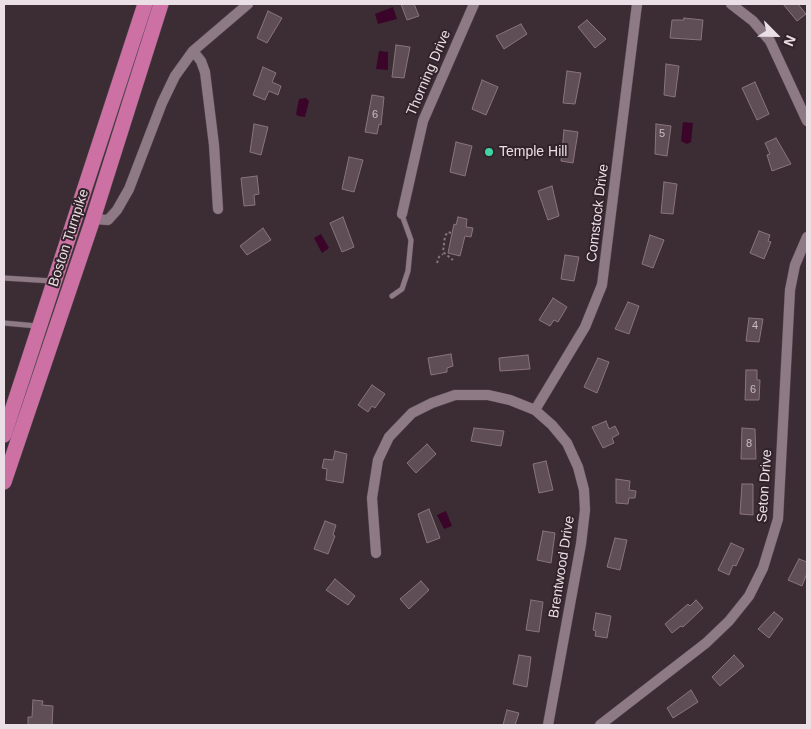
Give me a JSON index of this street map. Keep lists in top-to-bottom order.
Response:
{
  "streets": {
    "highway": ["Boston Turnpike"],
    "street": [
      "Thorning Drive",
      "Comstock Drive",
      "Seton Drive",
      "Brentwood Drive"
    ]
  },
  "crossings": [
    ["Comstock Drive", "Brentwood Drive"]
  ],
  "places": ["Temple Hill"],
  "house_numbers": [
    "6",
    "5",
    "4",
    "6",
    "8"
  ],
  "north": "bottom right"
}
